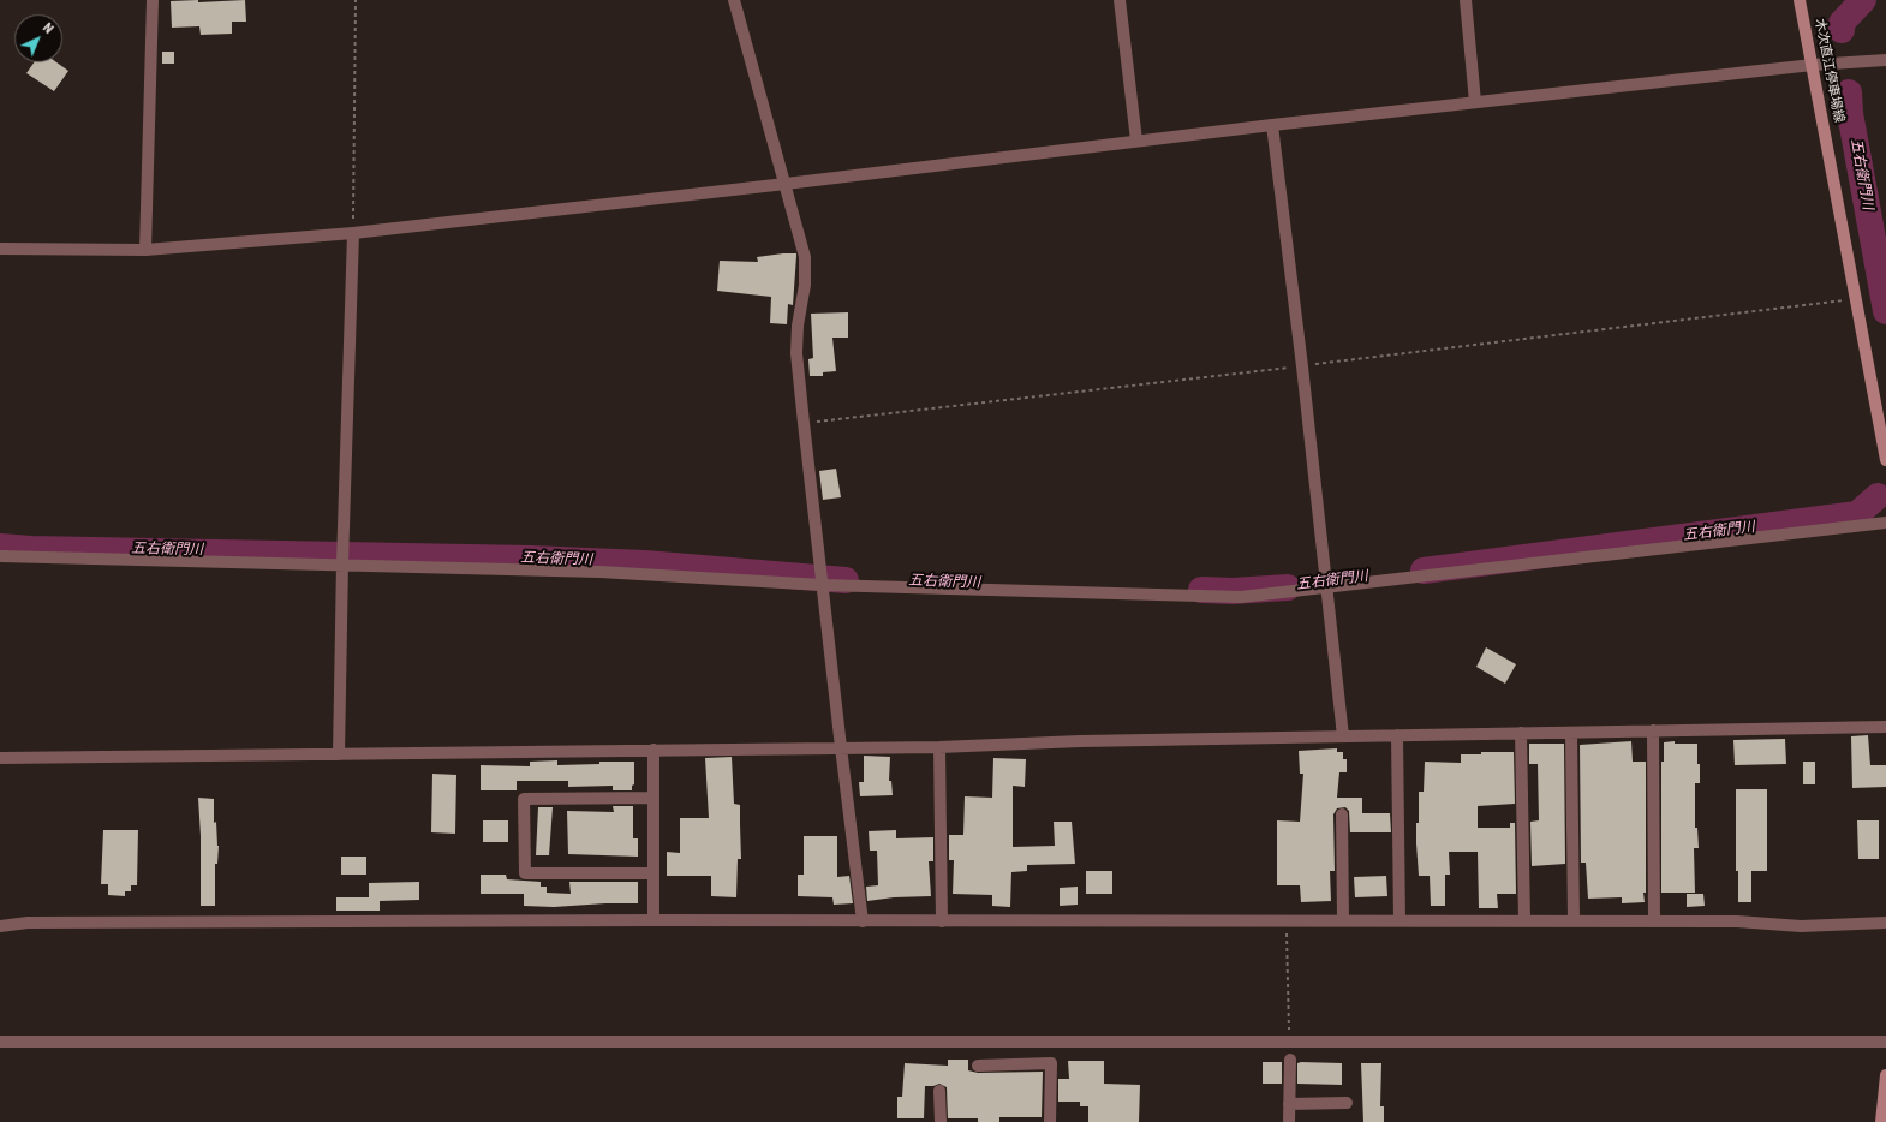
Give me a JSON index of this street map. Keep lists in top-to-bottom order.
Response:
{
  "streets": {
    "main road": ["木次直江停車場線"]
  },
  "water": ["五右衛門川"],
  "north": "top right"
}
